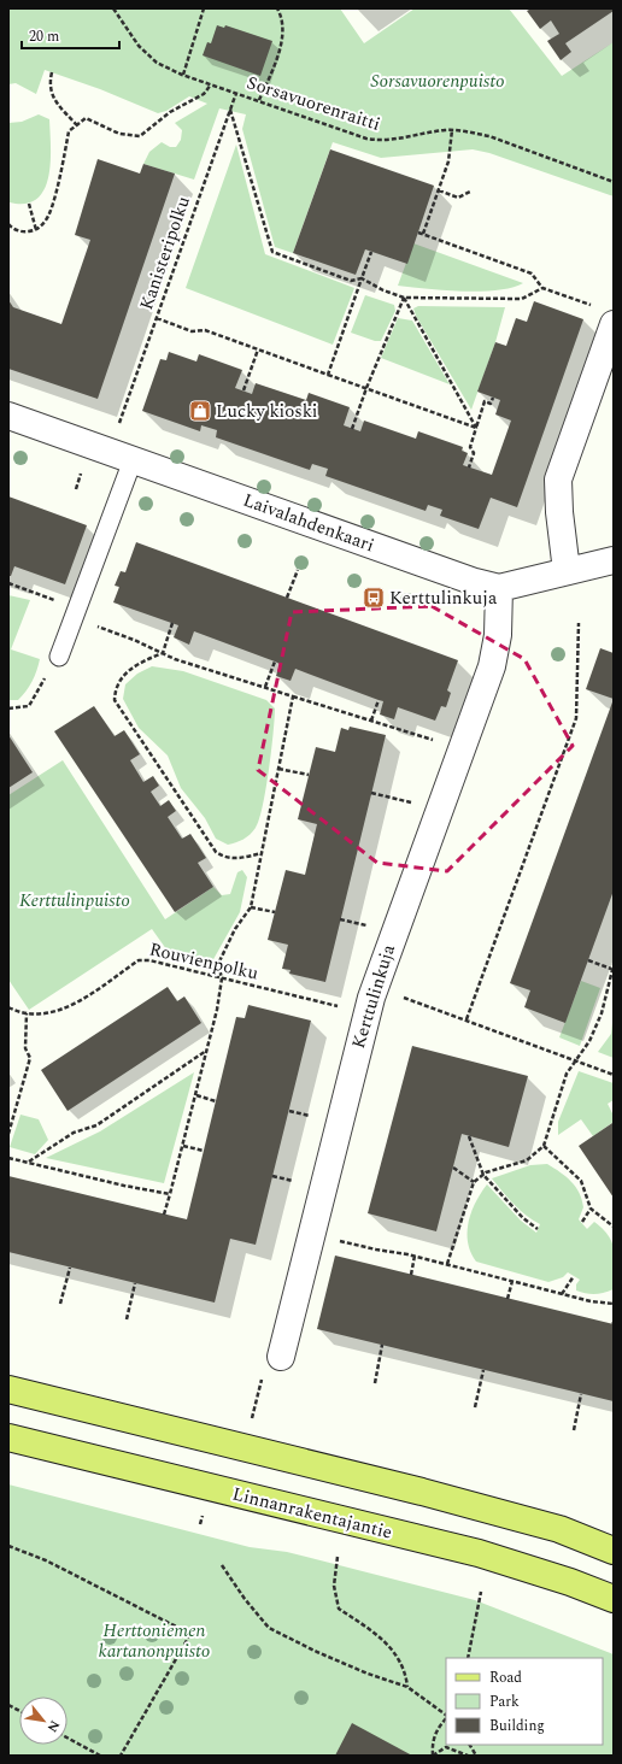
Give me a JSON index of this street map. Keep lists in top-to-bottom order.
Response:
{
  "streets": {
    "main road": ["Linnanrakentajantie"],
    "street": ["Laivalahdenkaari", "Kerttulinkuja"],
    "path": ["Sorsavuorenraitti", "Kanisteripolku", "Rouvienpolku"]
  },
  "crossings": [
    ["Sorsavuorenraitti", "Kanisteripolku"],
    ["Laivalahdenkaari", "Kerttulinkuja"]
  ],
  "parks": ["Sorsavuorenpuisto", "Kerttulinpuisto", "Herttoniemen kartanonpuisto"],
  "places": {
    "shop": ["Lucky kioski"],
    "bus stop": ["Kerttulinkuja"]
  },
  "legend": ["Road", "Park", "Building"],
  "scale_bar": "20 m",
  "north": "bottom right"
}
